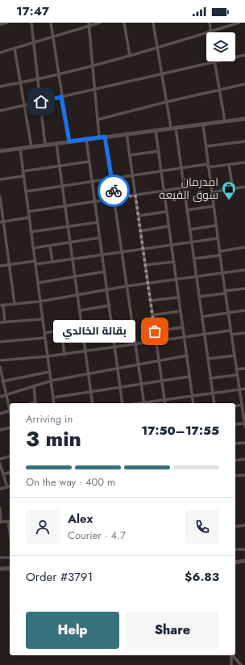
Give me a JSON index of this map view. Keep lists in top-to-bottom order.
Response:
{
  "places": {
    "shop": ["امدرمان سوق القيعة"],
    "other": ["بقالة الخالدي"]
  },
  "page": {
    "status": "17:47",
    "bubble": "بقالة الخالدي",
    "heading": ["3 min", "Arriving in", "17:50–17:55"],
    "panel": [
      "Alex",
      "Courier · 4.7",
      "Order #3791",
      "$6.83"
    ],
    "bar": "On the way · 400 m",
    "buttons": ["Help", "Share"]
  }
}
